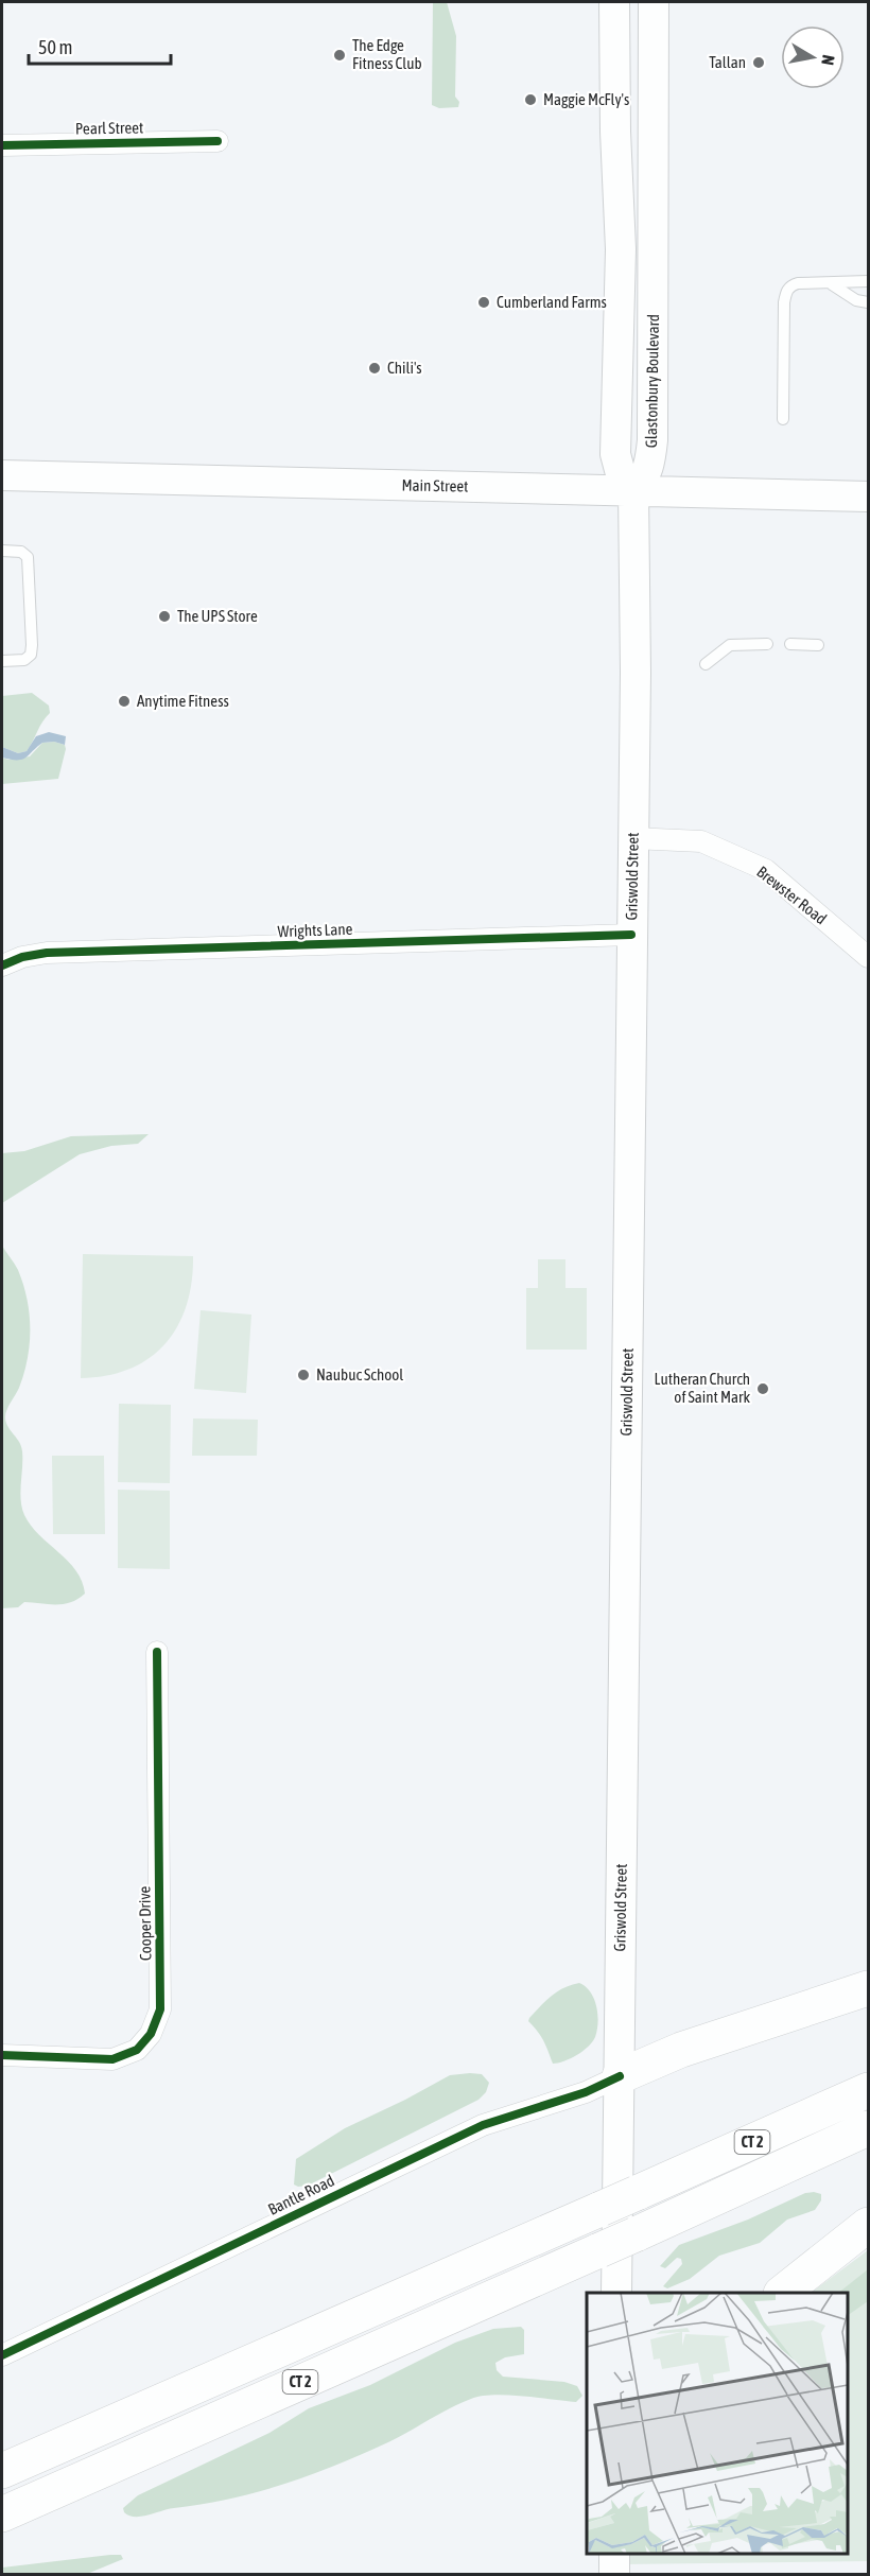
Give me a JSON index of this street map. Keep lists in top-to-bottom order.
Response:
{
  "streets": {
    "highway": ["CT 2"],
    "main road": ["Glastonbury Boulevard", "Main Street", "Griswold Street"],
    "street": [
      "Pearl Street",
      "Brewster Road",
      "Wrights Lane",
      "Cooper Drive",
      "Bantle Road"
    ]
  },
  "crossings": [
    ["Glastonbury Boulevard", "Main Street"],
    ["Glastonbury Boulevard", "Griswold Street"],
    ["Main Street", "Griswold Street"],
    ["Griswold Street", "Brewster Road"],
    ["Griswold Street", "Wrights Lane"],
    ["Griswold Street", "Bantle Road"]
  ],
  "places": [
    "The Edge Fitness Club",
    "Tallan",
    "Maggie McFly's",
    "Cumberland Farms",
    "Chili's",
    "The UPS Store",
    "Anytime Fitness",
    "Naubuc School",
    "Lutheran Church of Saint Mark"
  ],
  "scale_bar": "50 m",
  "north": "right"
}
